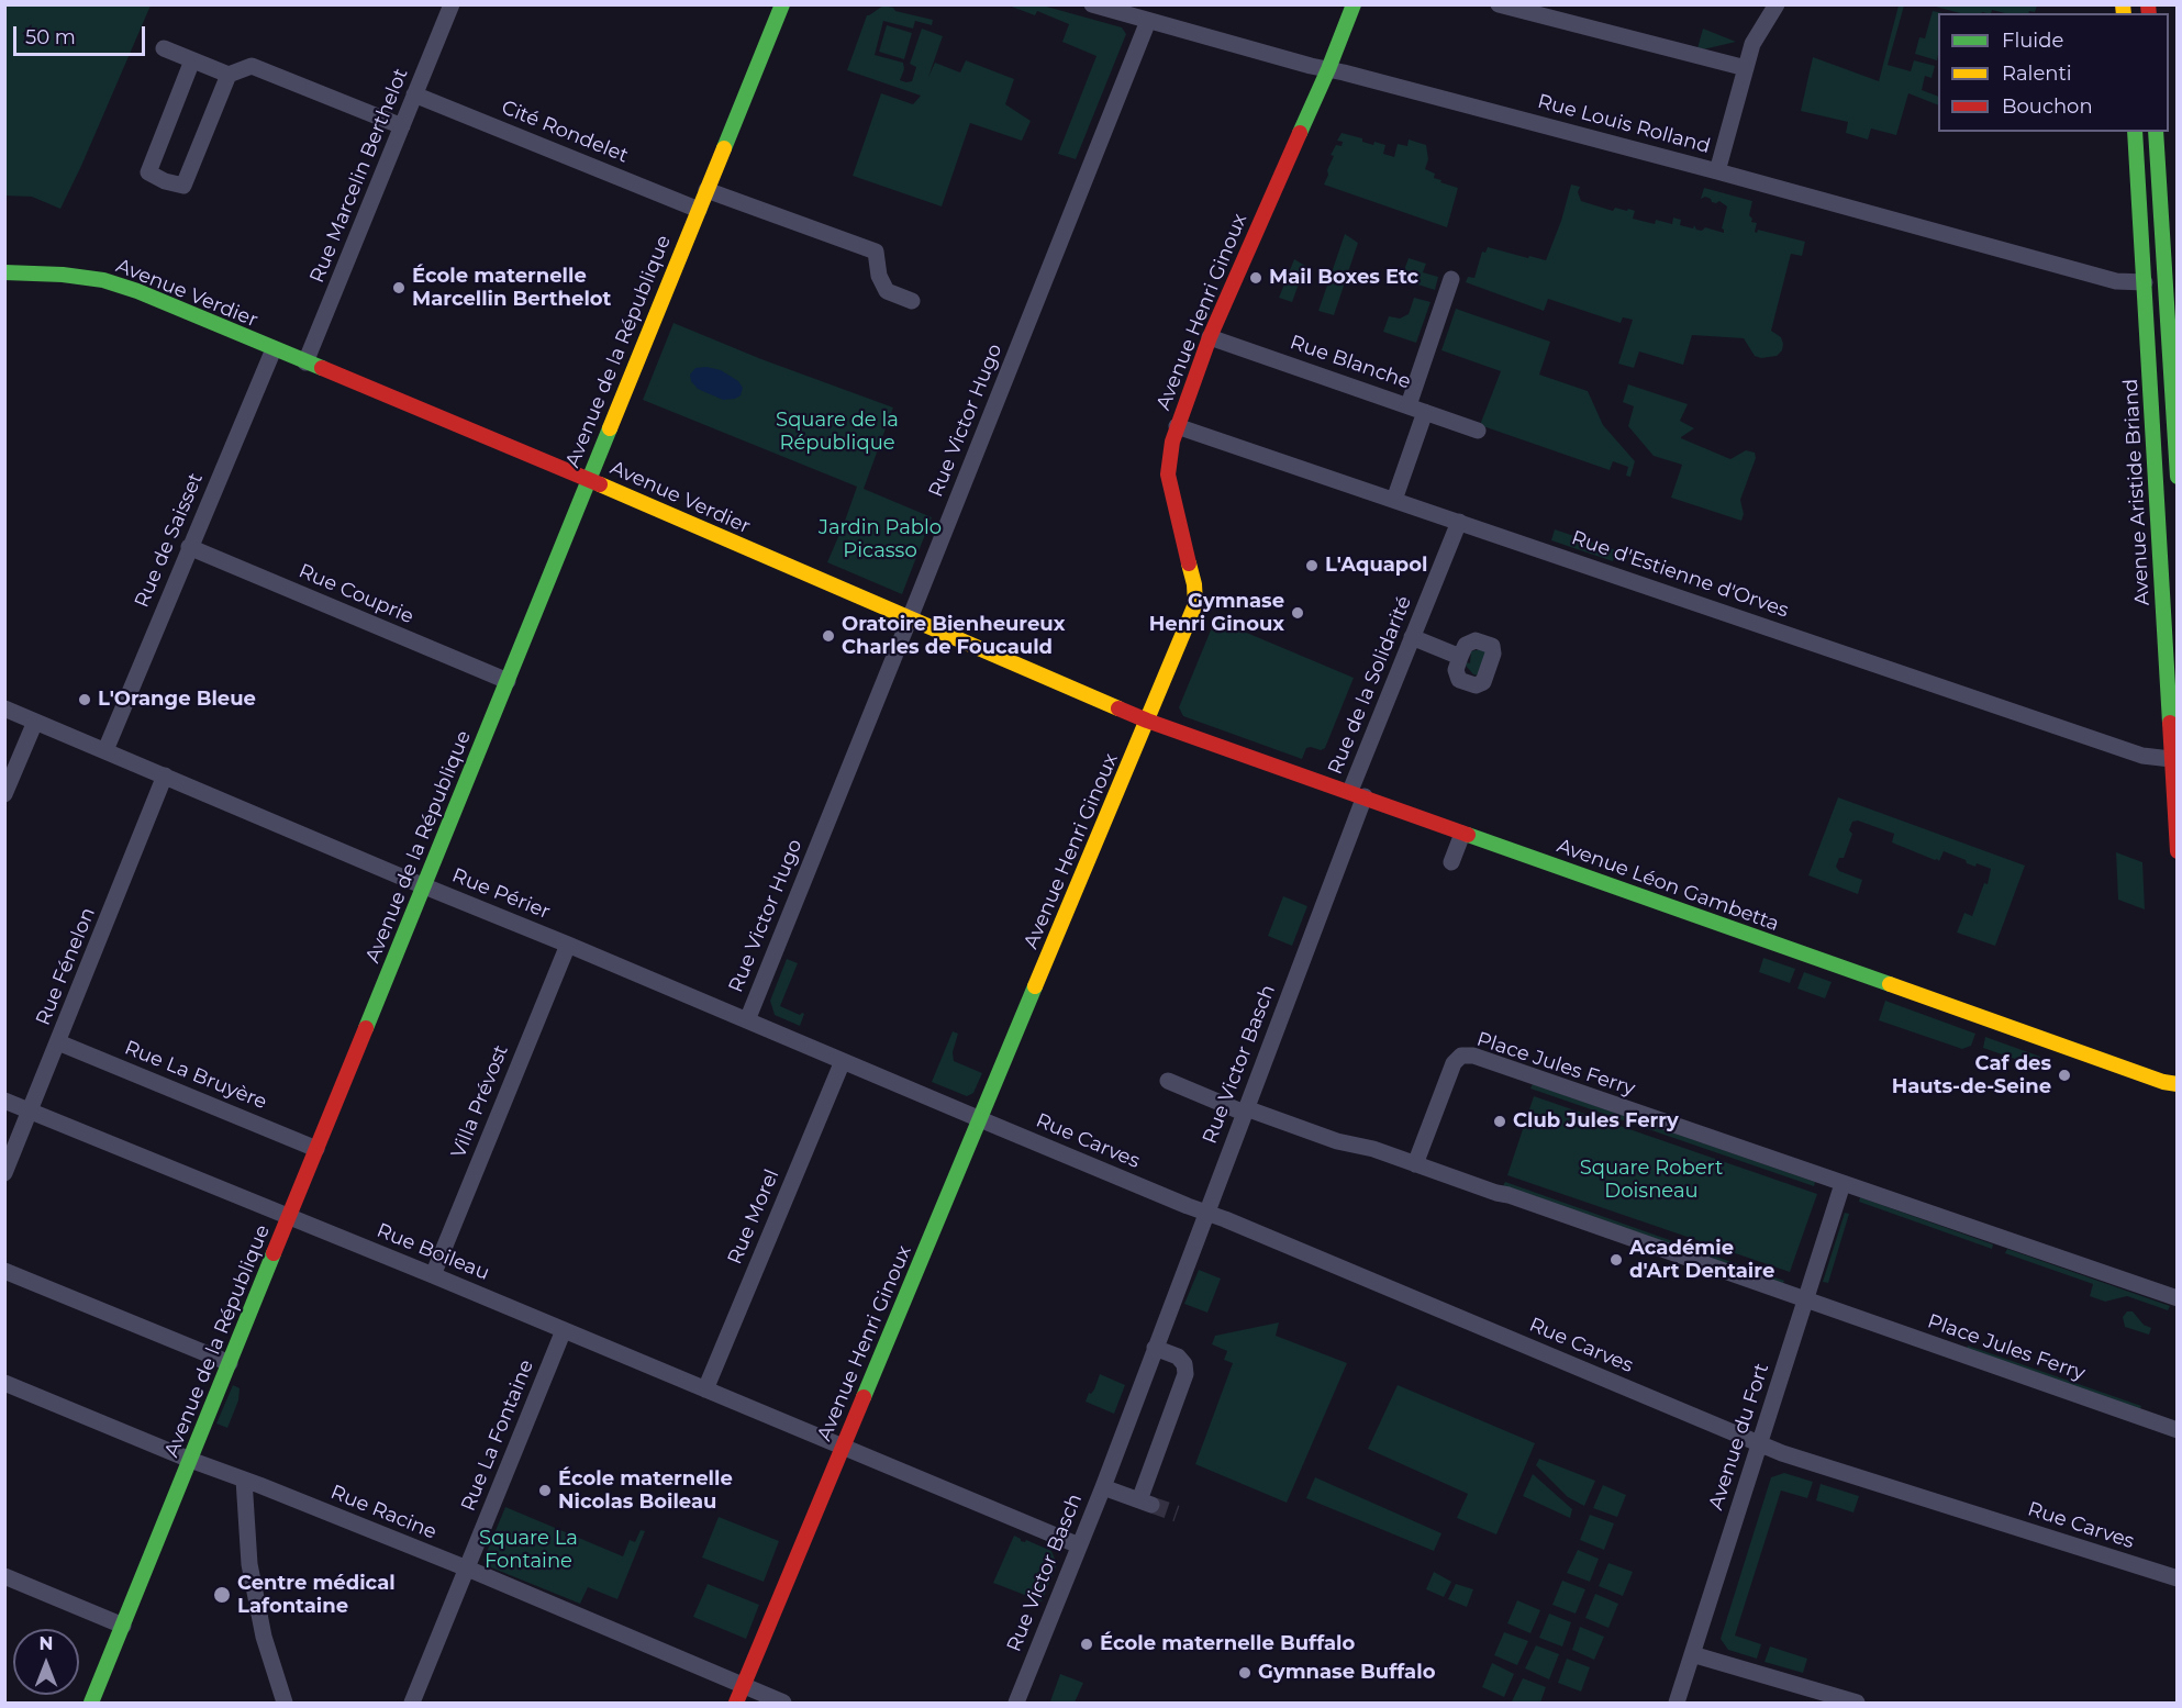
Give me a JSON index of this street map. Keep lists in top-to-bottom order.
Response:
{
  "streets": {
    "main road": [
      "Avenue Verdier",
      "Avenue Henri Ginoux",
      "Avenue de la République",
      "Avenue Aristide Briand",
      "Avenue Léon Gambetta"
    ],
    "street": [
      "Rue Louis Rolland",
      "Cité Rondelet",
      "Rue Marcelin Berthelot",
      "Rue Blanche",
      "Rue Victor Hugo",
      "Rue de Saisset",
      "Rue d'Estienne d'Orves",
      "Rue Couprie",
      "Rue de la Solidarité",
      "Rue Périer",
      "Rue Fénelon",
      "Rue Victor Basch",
      "Place Jules Ferry",
      "Rue La Bruyère",
      "Villa Prévost",
      "Rue Carves",
      "Rue Morel",
      "Rue Boileau",
      "Rue La Fontaine",
      "Avenue du Fort",
      "Rue Racine"
    ]
  },
  "crossings": [
    ["Rue Louis Rolland", "Avenue Henri Ginoux"],
    ["Rue Louis Rolland", "Rue Victor Hugo"],
    ["Rue Louis Rolland", "Avenue Aristide Briand"],
    ["Cité Rondelet", "Rue Marcelin Berthelot"],
    ["Cité Rondelet", "Avenue de la République"],
    ["Rue Marcelin Berthelot", "Avenue Verdier"],
    ["Avenue Verdier", "Avenue Henri Ginoux"],
    ["Avenue Verdier", "Avenue de la République"],
    ["Avenue Verdier", "Rue Victor Hugo"],
    ["Avenue Verdier", "Rue de Saisset"],
    ["Avenue Verdier", "Avenue Léon Gambetta"],
    ["Avenue Henri Ginoux", "Rue Blanche"],
    ["Avenue Henri Ginoux", "Rue d'Estienne d'Orves"],
    ["Avenue Henri Ginoux", "Avenue Léon Gambetta"],
    ["Avenue Henri Ginoux", "Rue Périer"],
    ["Avenue Henri Ginoux", "Rue Carves"],
    ["Avenue Henri Ginoux", "Rue Boileau"],
    ["Avenue Henri Ginoux", "Rue Racine"],
    ["Avenue de la République", "Rue Couprie"],
    ["Avenue de la République", "Rue Périer"],
    ["Avenue de la République", "Rue La Bruyère"],
    ["Avenue de la République", "Rue Boileau"],
    ["Avenue de la République", "Rue Racine"],
    ["Rue Victor Hugo", "Rue Périer"],
    ["Avenue Aristide Briand", "Rue d'Estienne d'Orves"],
    ["Rue de Saisset", "Rue Couprie"],
    ["Rue de Saisset", "Rue Périer"],
    ["Rue d'Estienne d'Orves", "Rue de la Solidarité"],
    ["Rue de la Solidarité", "Avenue Léon Gambetta"],
    ["Rue de la Solidarité", "Rue Victor Basch"],
    ["Avenue Léon Gambetta", "Rue Victor Basch"],
    ["Rue Périer", "Rue Fénelon"],
    ["Rue Périer", "Villa Prévost"],
    ["Rue Périer", "Rue Carves"],
    ["Rue Périer", "Rue Morel"],
    ["Rue Fénelon", "Rue La Bruyère"],
    ["Rue Fénelon", "Rue Boileau"],
    ["Rue Victor Basch", "Rue Carves"],
    ["Rue Victor Basch", "Rue Boileau"],
    ["Place Jules Ferry", "Avenue du Fort"],
    ["Villa Prévost", "Rue Boileau"],
    ["Rue Carves", "Avenue du Fort"],
    ["Rue Morel", "Rue Boileau"],
    ["Rue Boileau", "Rue La Fontaine"],
    ["Rue La Fontaine", "Rue Racine"]
  ],
  "parks": [
    "Square de la République",
    "Jardin Pablo Picasso",
    "Square Robert Doisneau",
    "Square La Fontaine"
  ],
  "places": [
    "Mail Boxes Etc",
    "École maternelle Marcellin Berthelot",
    "L'Aquapol",
    "Gymnase Henri Ginoux",
    "Oratoire Bienheureux Charles de Foucauld",
    "L'Orange Bleue",
    "Caf des Hauts-de-Seine",
    "Club Jules Ferry",
    "Académie d'Art Dentaire",
    "École maternelle Nicolas Boileau",
    "Centre médical Lafontaine",
    "École maternelle Buffalo",
    "Gymnase Buffalo"
  ],
  "legend": ["Fluide", "Ralenti", "Bouchon"],
  "scale_bar": "50 m",
  "north": "top"
}
